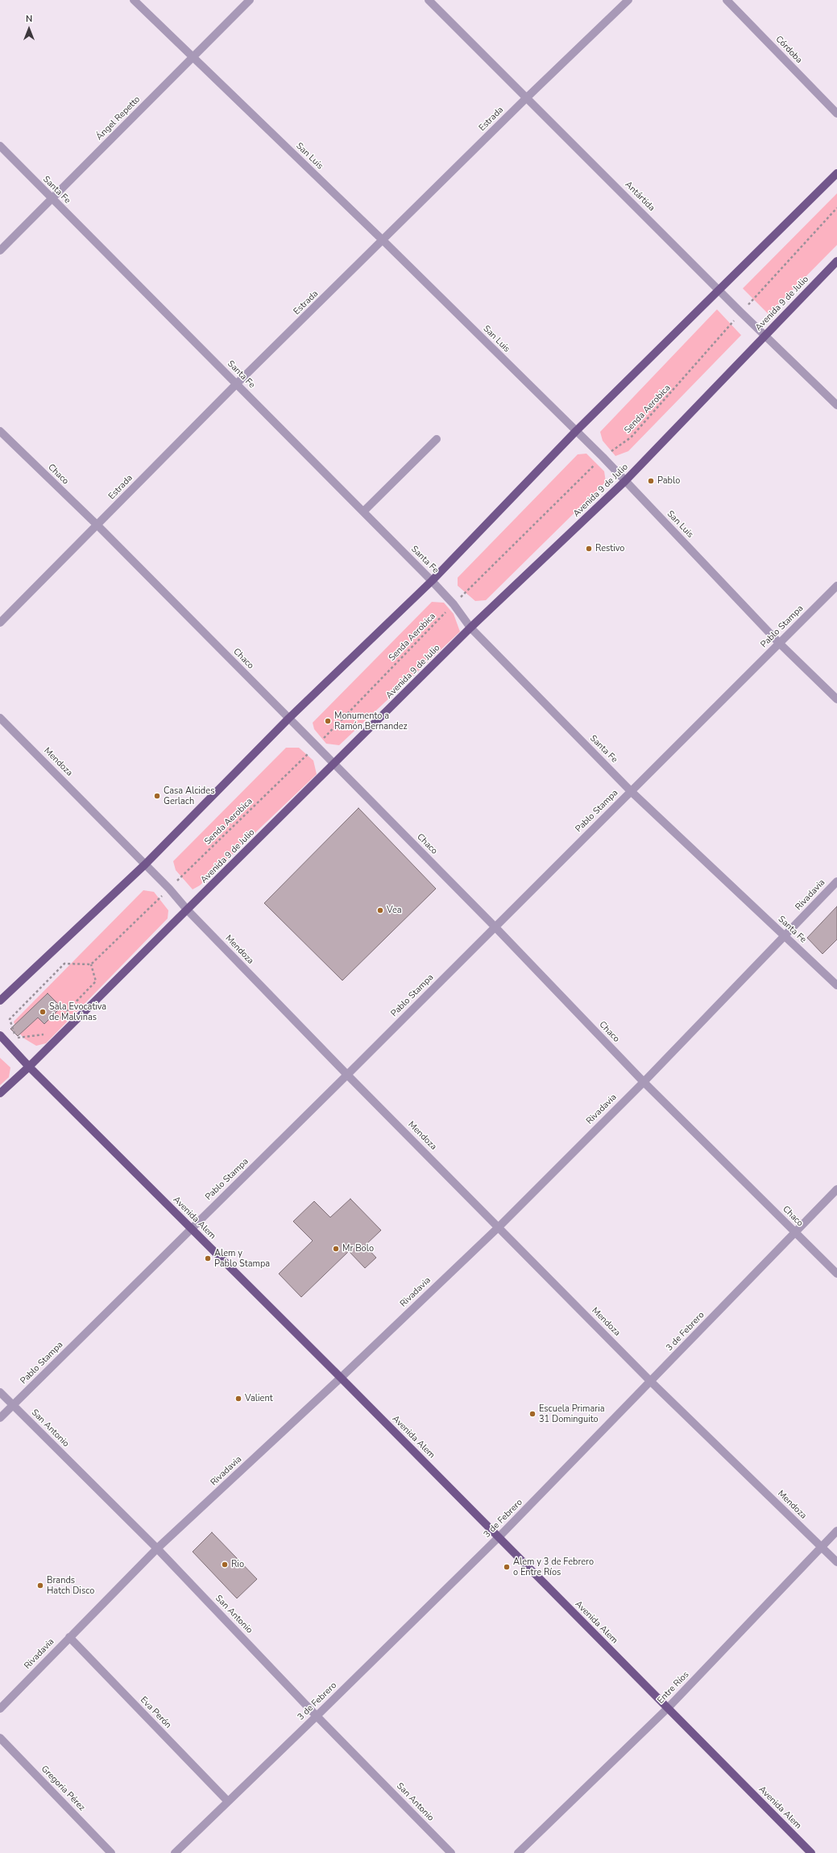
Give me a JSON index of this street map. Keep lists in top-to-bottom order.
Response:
{
  "streets": {
    "main road": ["Avenida 9 de Julio", "Avenida Alem"],
    "street": [
      "Córdoba",
      "Ángel Repetto",
      "Estrada",
      "San Luis",
      "Santa Fe",
      "Antártida",
      "Chaco",
      "Pablo Stampa",
      "Mendoza",
      "Rivadavia",
      "3 de Febrero",
      "San Antonio",
      "Entre Ríos",
      "Eva Perón",
      "Gregoria Pérez"
    ],
    "path": ["Senda Aerobica"]
  },
  "crossings": [
    ["Ángel Repetto", "San Luis"],
    ["Ángel Repetto", "Santa Fe"],
    ["Estrada", "San Luis"],
    ["Estrada", "Santa Fe"],
    ["Estrada", "Antártida"],
    ["Estrada", "Chaco"],
    ["San Luis", "Avenida 9 de Julio"],
    ["San Luis", "Senda Aerobica"],
    ["San Luis", "Pablo Stampa"],
    ["Santa Fe", "Avenida 9 de Julio"],
    ["Santa Fe", "Senda Aerobica"],
    ["Santa Fe", "Pablo Stampa"],
    ["Santa Fe", "Rivadavia"],
    ["Antártida", "Avenida 9 de Julio"],
    ["Antártida", "Senda Aerobica"],
    ["Avenida 9 de Julio", "Chaco"],
    ["Avenida 9 de Julio", "Mendoza"],
    ["Avenida 9 de Julio", "Avenida Alem"],
    ["Senda Aerobica", "Chaco"],
    ["Senda Aerobica", "Mendoza"],
    ["Chaco", "Pablo Stampa"],
    ["Chaco", "Rivadavia"],
    ["Chaco", "3 de Febrero"],
    ["Pablo Stampa", "Mendoza"],
    ["Pablo Stampa", "Avenida Alem"],
    ["Pablo Stampa", "San Antonio"],
    ["Mendoza", "Rivadavia"],
    ["Mendoza", "3 de Febrero"],
    ["Mendoza", "Entre Ríos"],
    ["Rivadavia", "Avenida Alem"],
    ["Rivadavia", "San Antonio"],
    ["Rivadavia", "Eva Perón"],
    ["Avenida Alem", "3 de Febrero"],
    ["Avenida Alem", "Entre Ríos"],
    ["3 de Febrero", "San Antonio"],
    ["3 de Febrero", "Eva Perón"]
  ],
  "places": [
    "Pablo",
    "Restivo",
    "Monumento a Ramón Bernandez",
    "Casa Alcides Gerlach",
    "Vea",
    "Sala Evocativa de Malvinas",
    "Mr Bolo",
    "Alem y Pablo Stampa",
    "Valient",
    "Escuela Primaria 31 Dominguito",
    "Rio",
    "Alem y 3 de Febrero o Entre Ríos",
    "Brands Hatch Disco"
  ],
  "north": "top"
}
